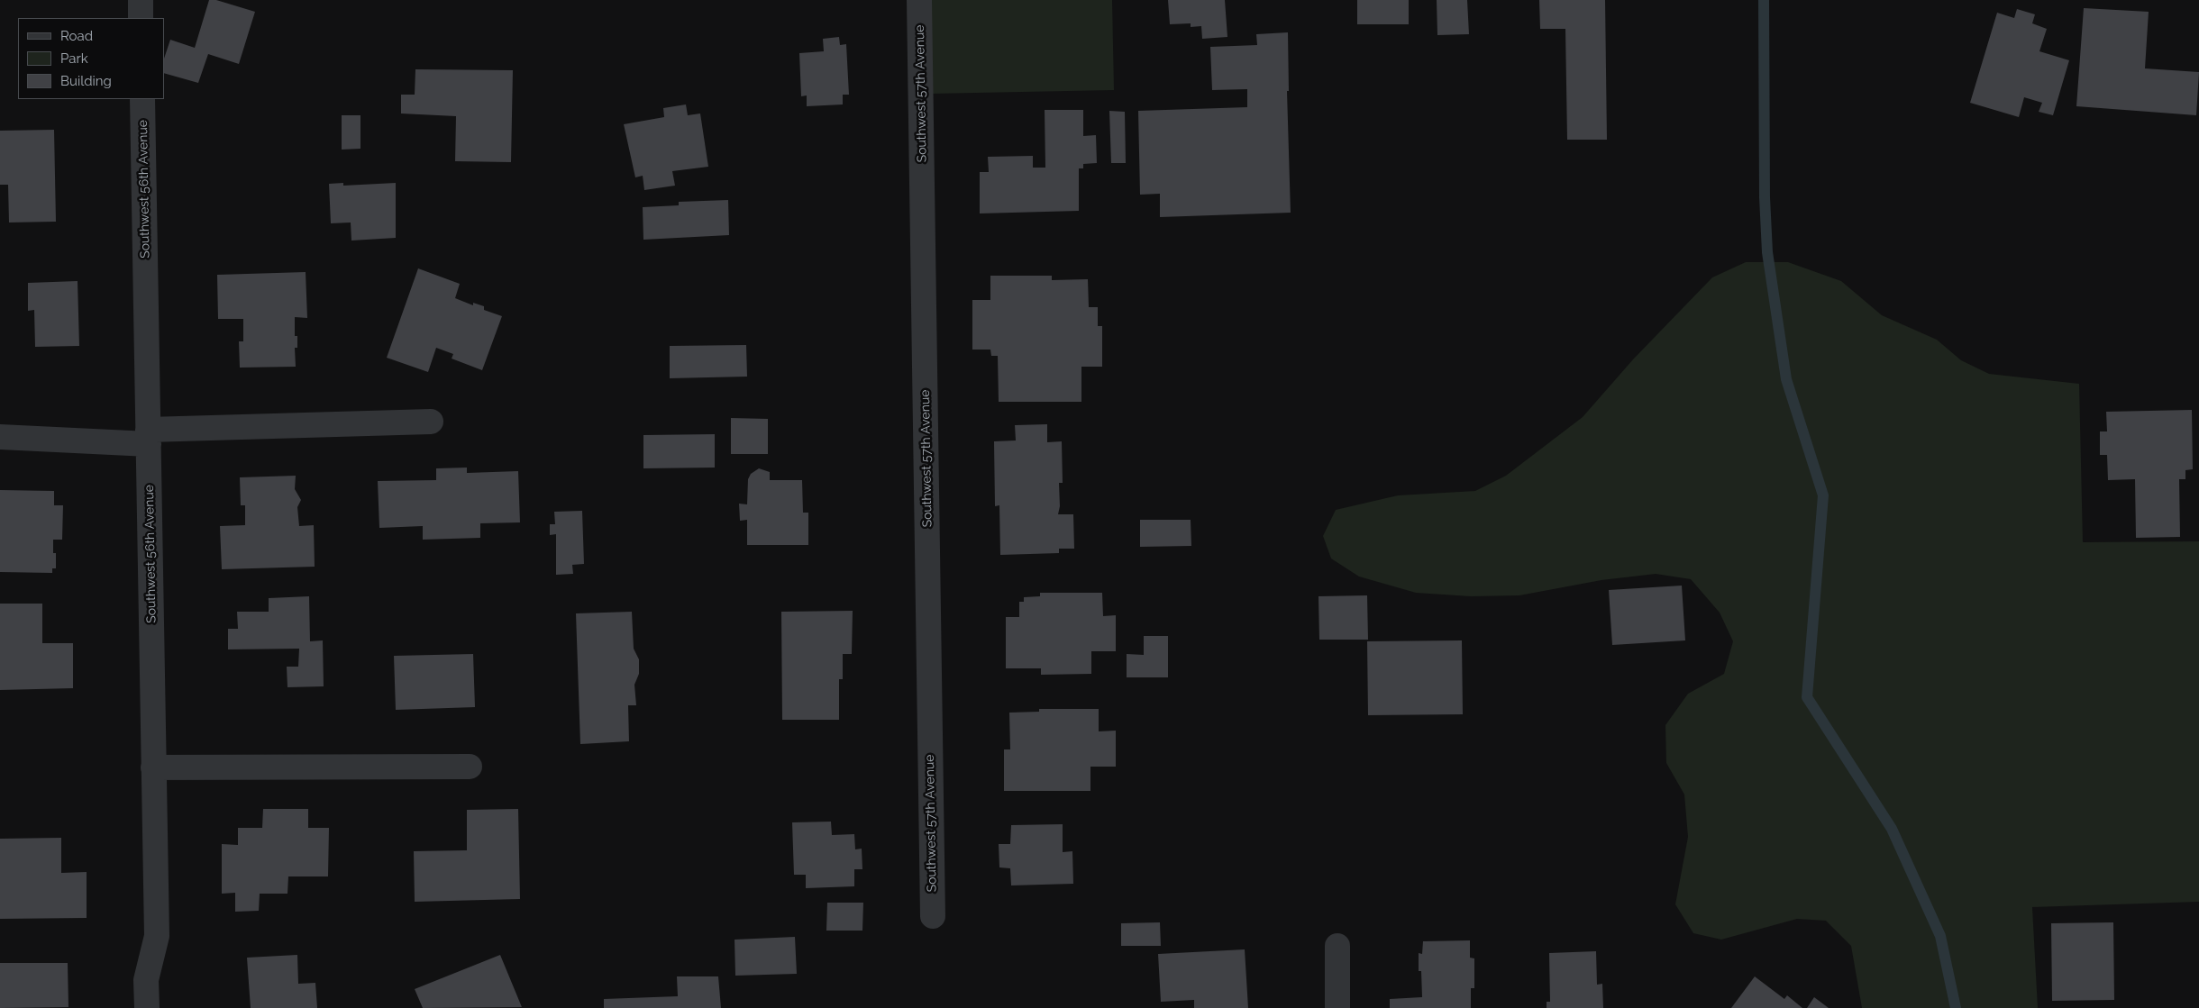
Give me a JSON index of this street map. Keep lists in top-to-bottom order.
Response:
{
  "streets": {
    "street": ["Southwest 57th Avenue", "Southwest 56th Avenue"]
  },
  "legend": ["Road", "Park", "Building"]
}
